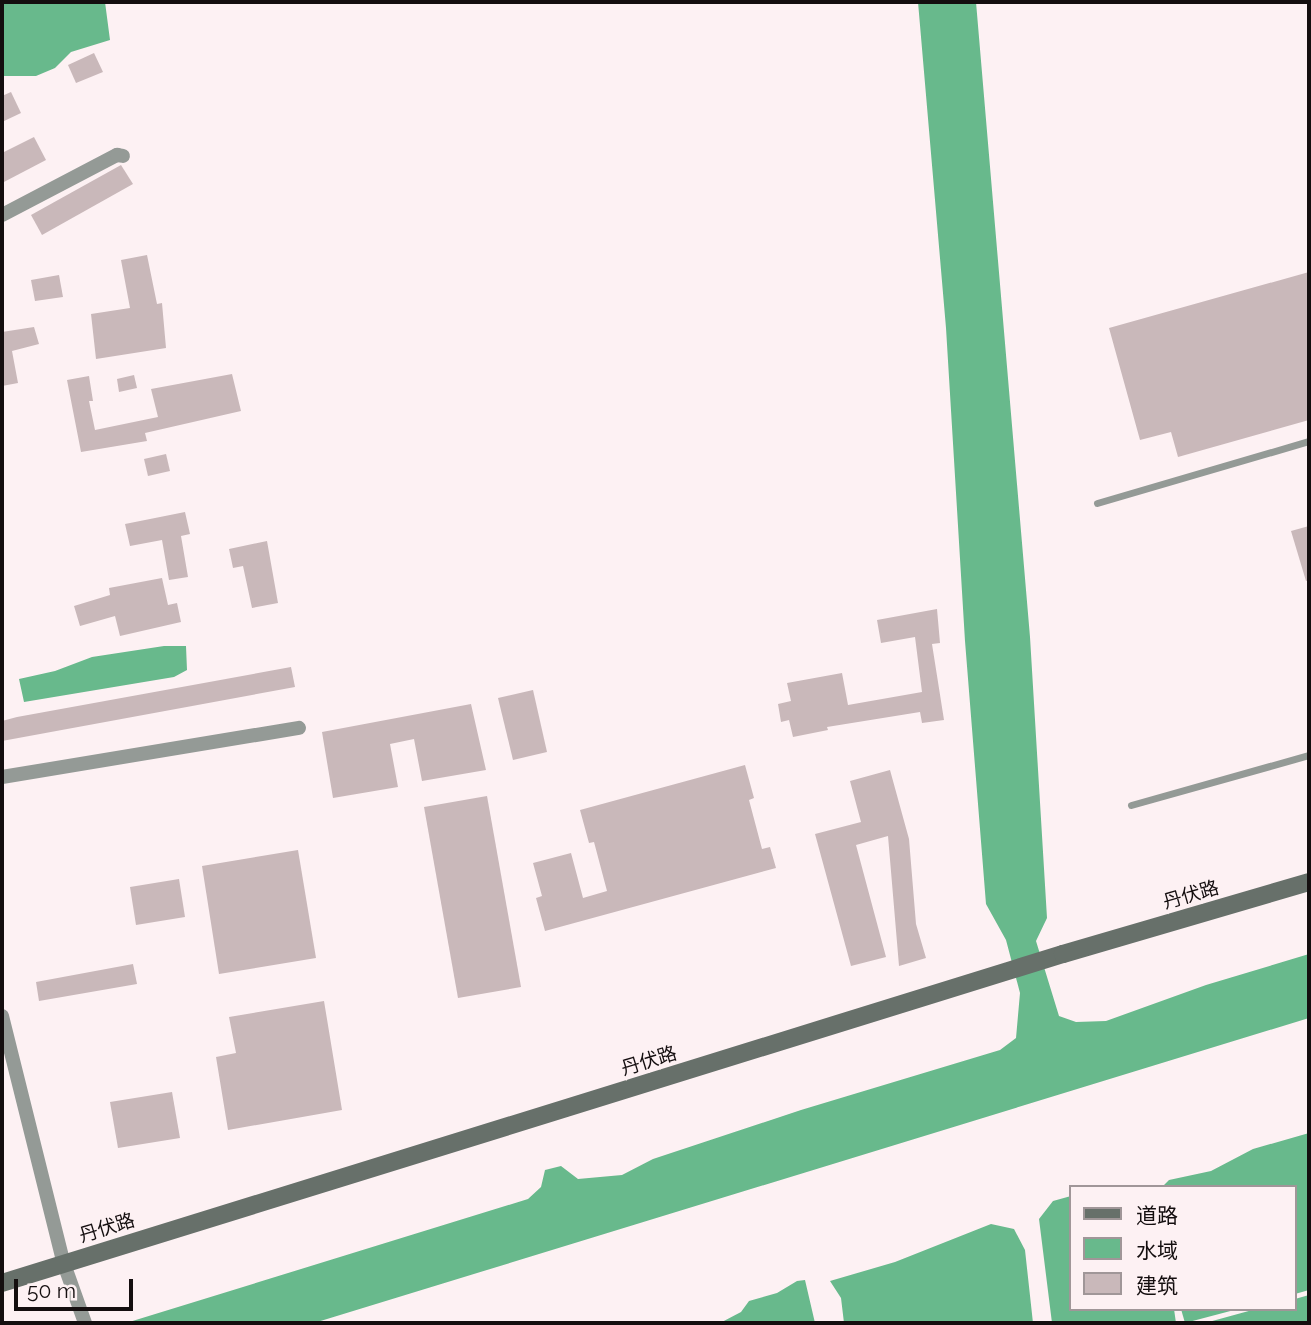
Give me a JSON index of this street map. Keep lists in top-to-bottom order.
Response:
{
  "streets": {
    "main road": ["丹伏路"]
  },
  "legend": ["道路", "水域", "建筑"],
  "scale_bar": "50 m"
}
